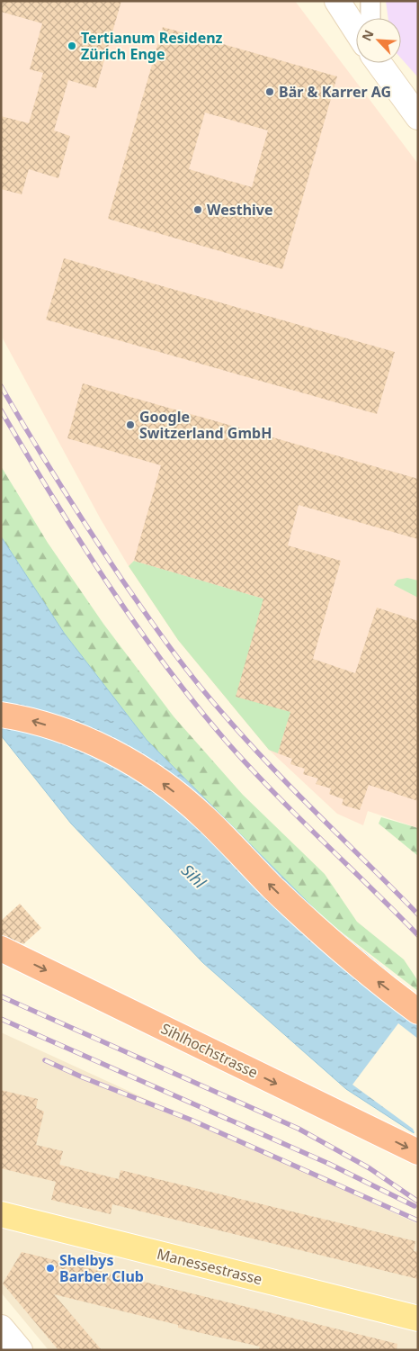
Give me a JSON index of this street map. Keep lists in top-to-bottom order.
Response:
{
  "streets": {
    "highway": ["Sihlhochstrasse"],
    "main road": ["Manessestrasse"]
  },
  "water": ["Sihl"],
  "places": [
    "Tertianum Residenz Zürich Enge",
    "Bär & Karrer AG",
    "Westhive",
    "Google Switzerland GmbH",
    "Shelbys Barber Club"
  ],
  "north": "top left"
}
